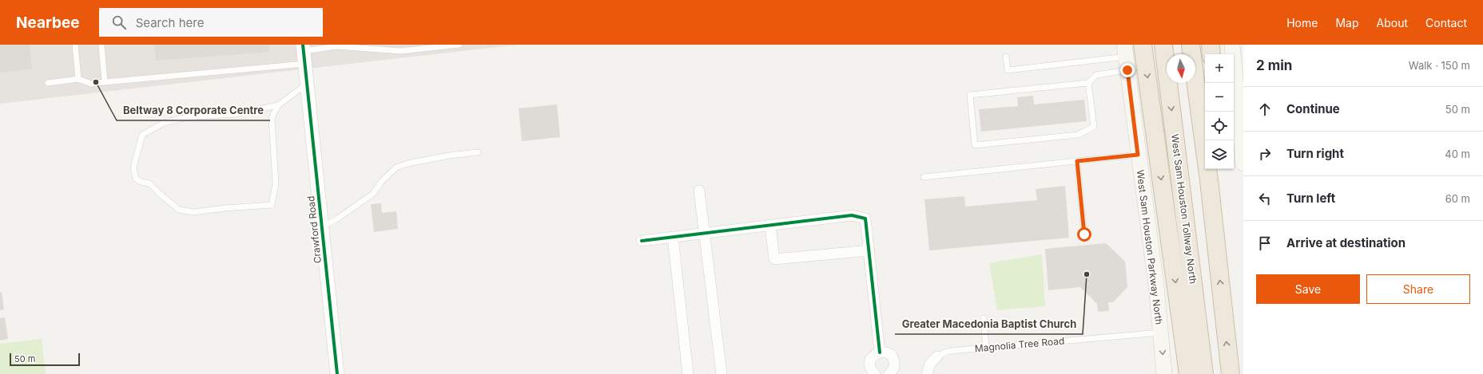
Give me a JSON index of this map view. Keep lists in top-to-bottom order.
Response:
{
  "streets": {
    "highway": ["West Sam Houston Tollway North"],
    "main road": ["West Sam Houston Parkway North"],
    "street": ["Crawford Road"],
    "lane": ["Magnolia Tree Road"]
  },
  "crossings": [
    ["West Sam Houston Parkway North", "Magnolia Tree Road"]
  ],
  "places": ["Beltway 8 Corporate Centre", "Greater Macedonia Baptist Church"],
  "scale_bar": "50 m",
  "north": "bottom",
  "page": {
    "header": "Nearbee",
    "search": "Search here",
    "nav": [
      "Home",
      "Map",
      "About",
      "Contact"
    ],
    "heading": ["2 min", "Walk · 150 m"],
    "map_buttons": ["+", "−"],
    "list": [
      ["Continue", "50 m"],
      ["Turn right", "40 m"],
      ["Turn left", "60 m"],
      "Arrive at destination"
    ],
    "buttons": ["Save", "Share"],
    "scale": "50 m"
  }
}
